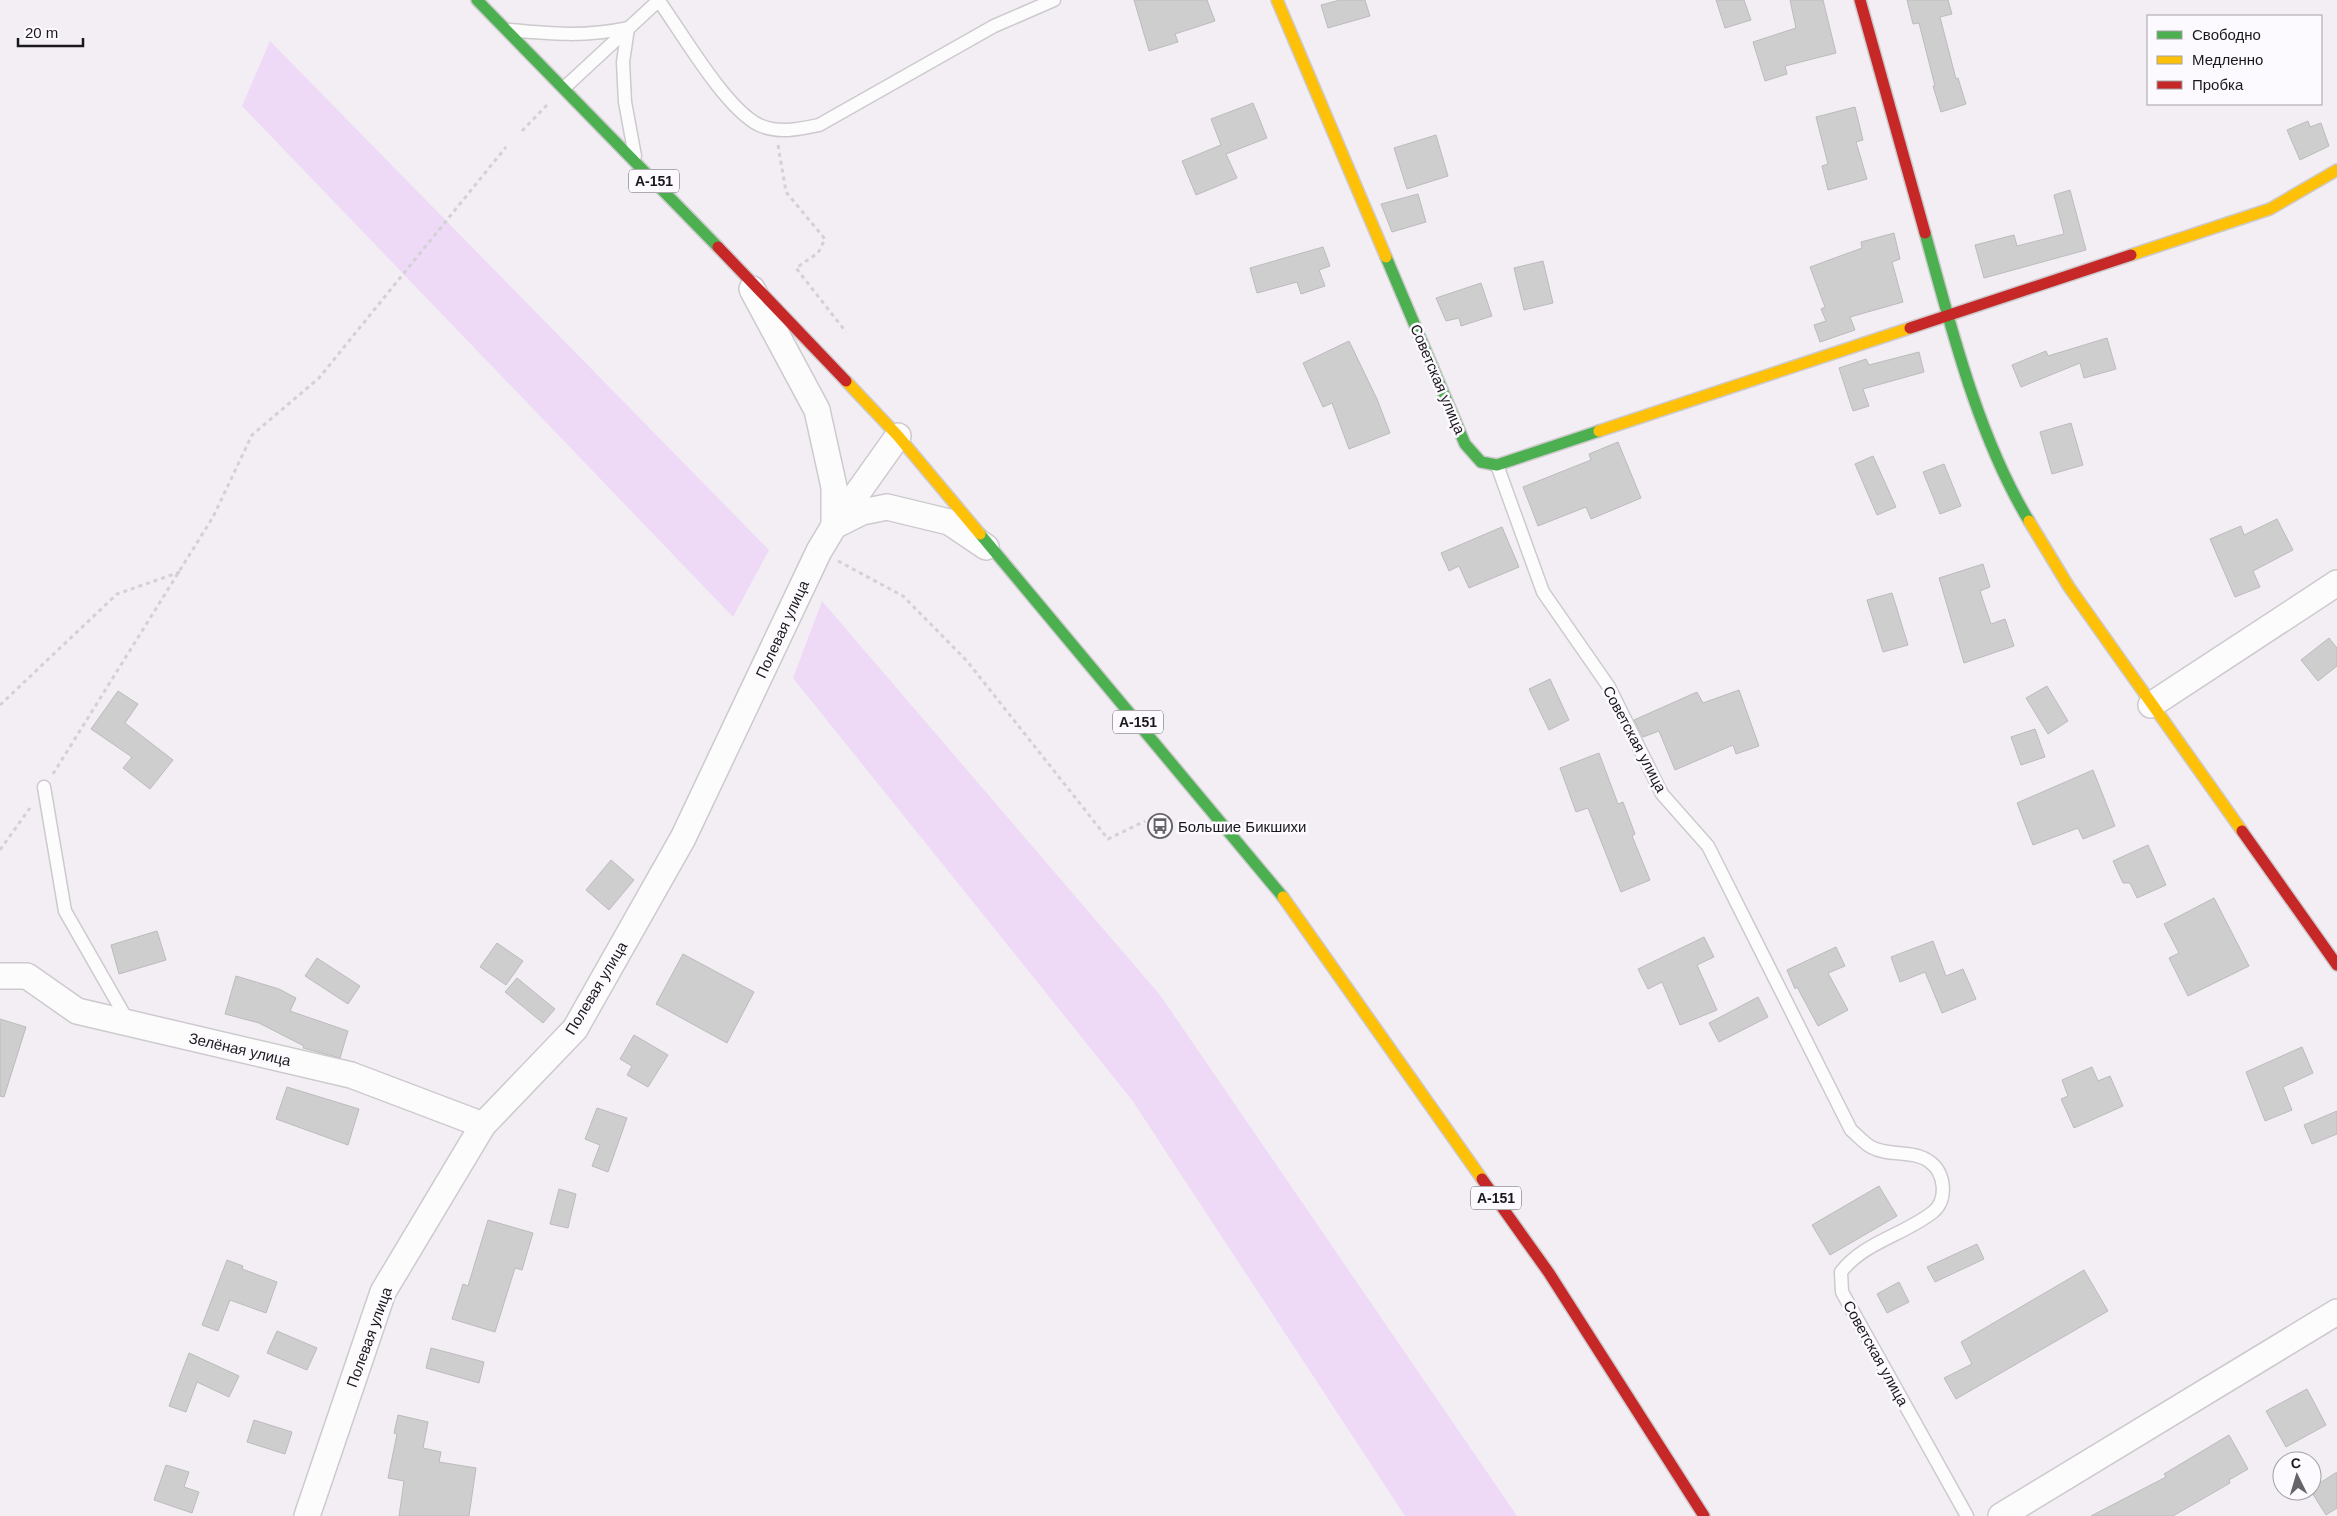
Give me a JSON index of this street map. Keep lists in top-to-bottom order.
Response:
{
  "streets": {
    "main road": ["А-151", "Советская улица"],
    "street": ["Полевая улица", "Зелёная улица"]
  },
  "crossings": [
    ["А-151", "Полевая улица"],
    ["Полевая улица", "Зелёная улица"]
  ],
  "places": {
    "bus stop": ["Большие Бикшихи"]
  },
  "legend": ["Свободно", "Медленно", "Пробка"],
  "scale_bar": "20 m",
  "north": "top"
}
